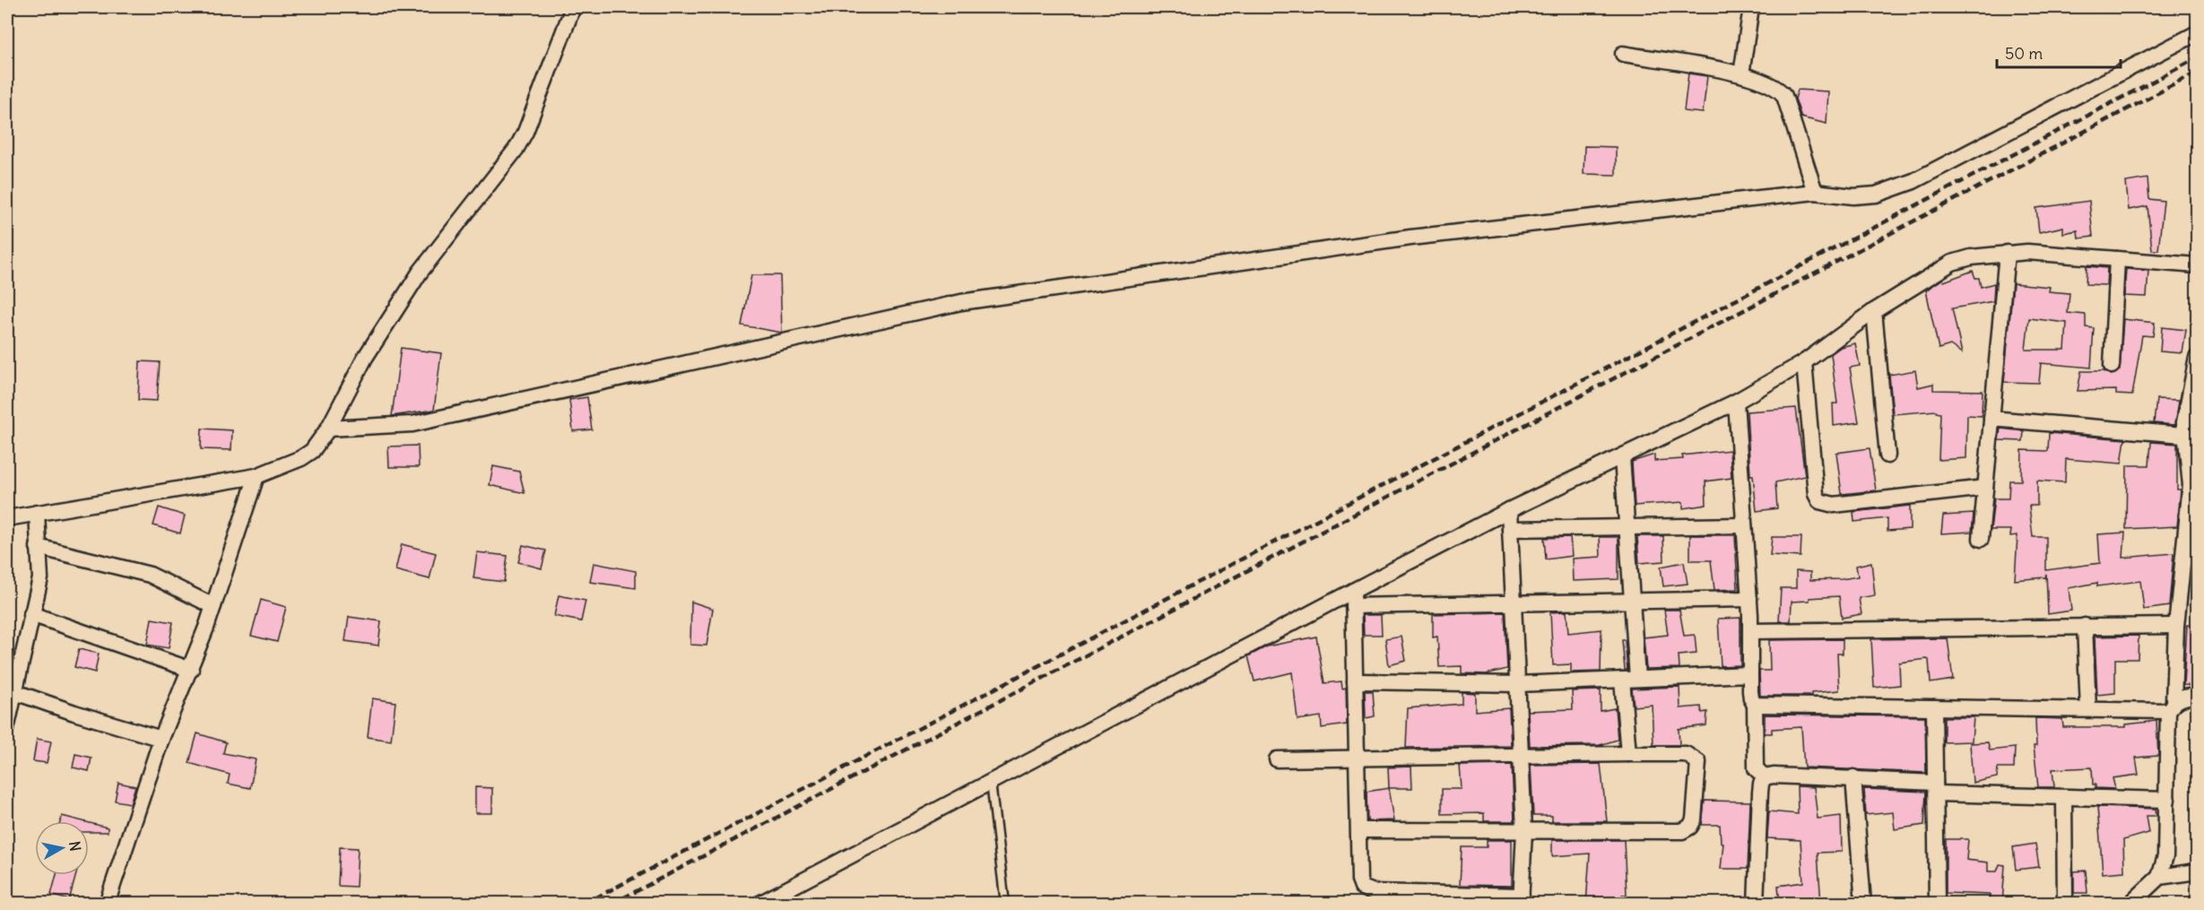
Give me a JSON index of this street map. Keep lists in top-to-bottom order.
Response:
{
  "scale_bar": "50 m",
  "north": "right"
}
